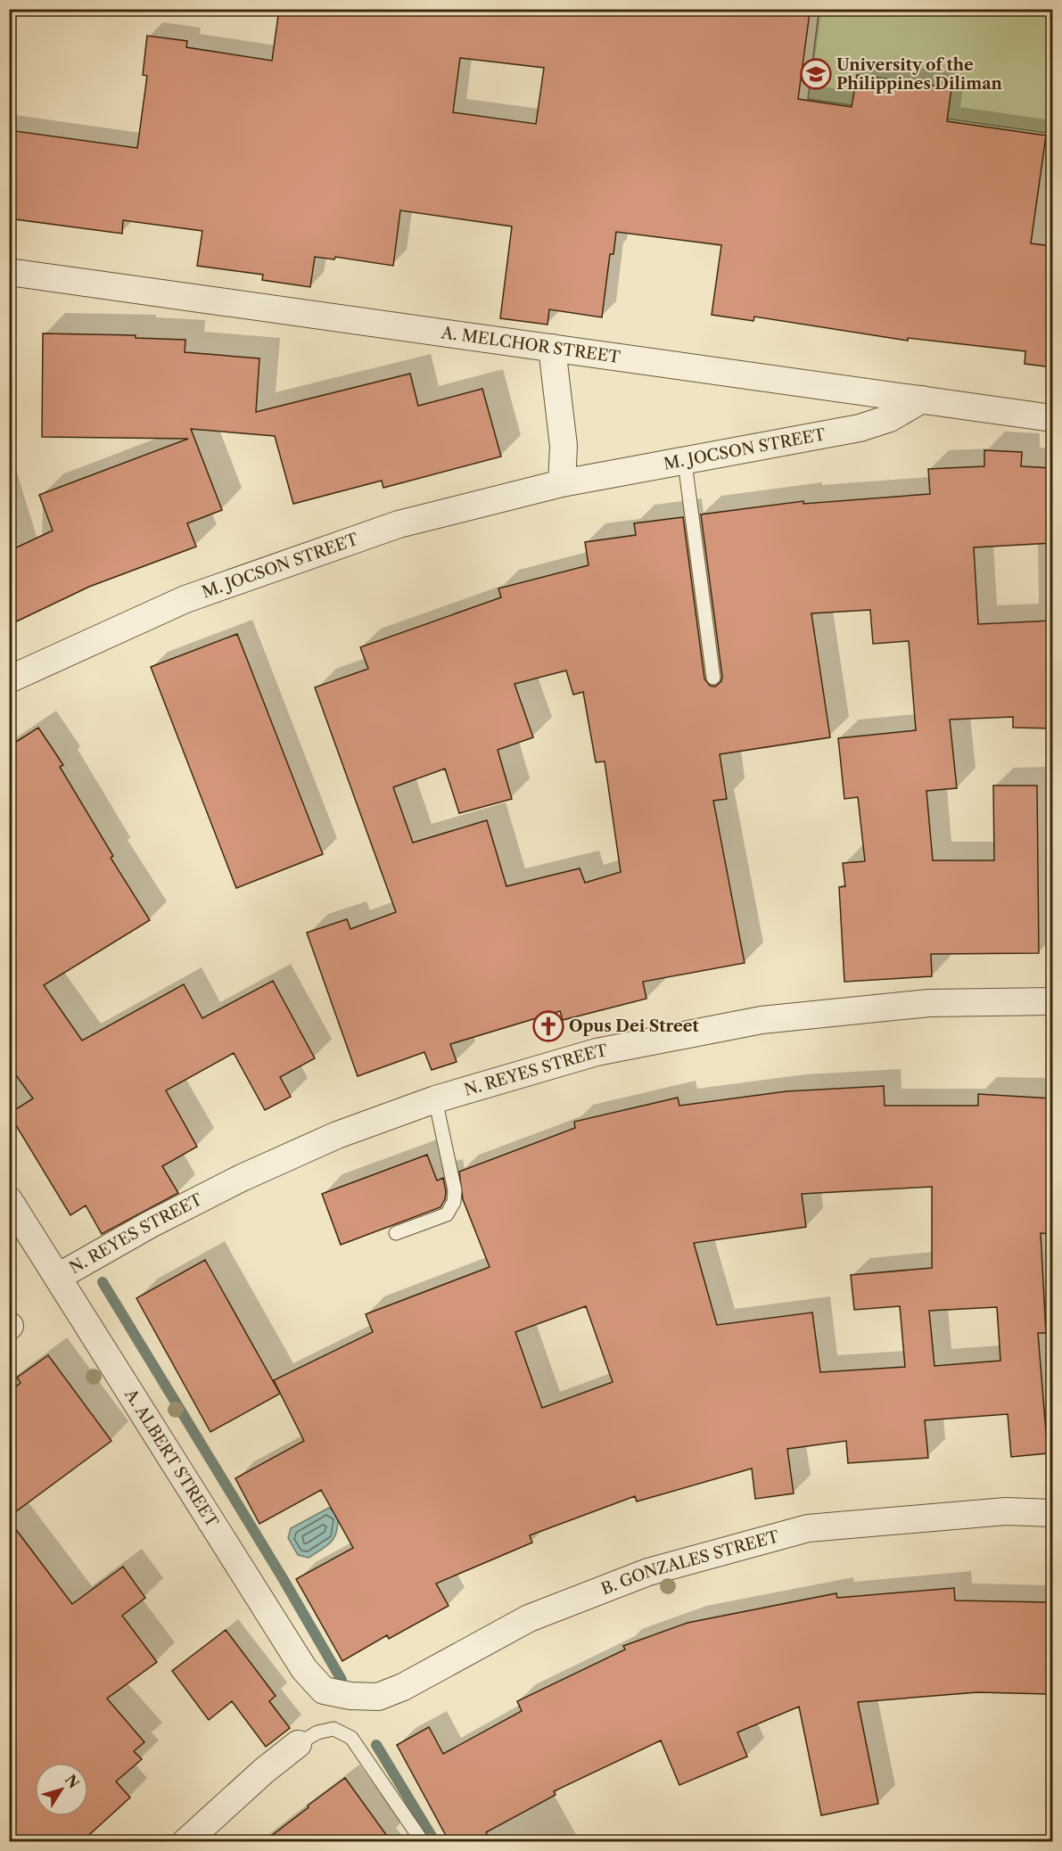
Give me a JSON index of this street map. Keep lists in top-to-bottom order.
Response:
{
  "streets": {
    "street": [
      "A. MELCHOR STREET",
      "M. JOCSON STREET",
      "N. REYES STREET",
      "A. ALBERT STREET",
      "B. GONZALES STREET"
    ]
  },
  "crossings": [
    ["A. MELCHOR STREET", "M. JOCSON STREET"],
    ["N. REYES STREET", "A. ALBERT STREET"],
    ["A. ALBERT STREET", "B. GONZALES STREET"]
  ],
  "places": {
    "school or university": ["University of the Philippines Diliman"],
    "church": ["Opus Dei Street"]
  },
  "north": "top right"
}
